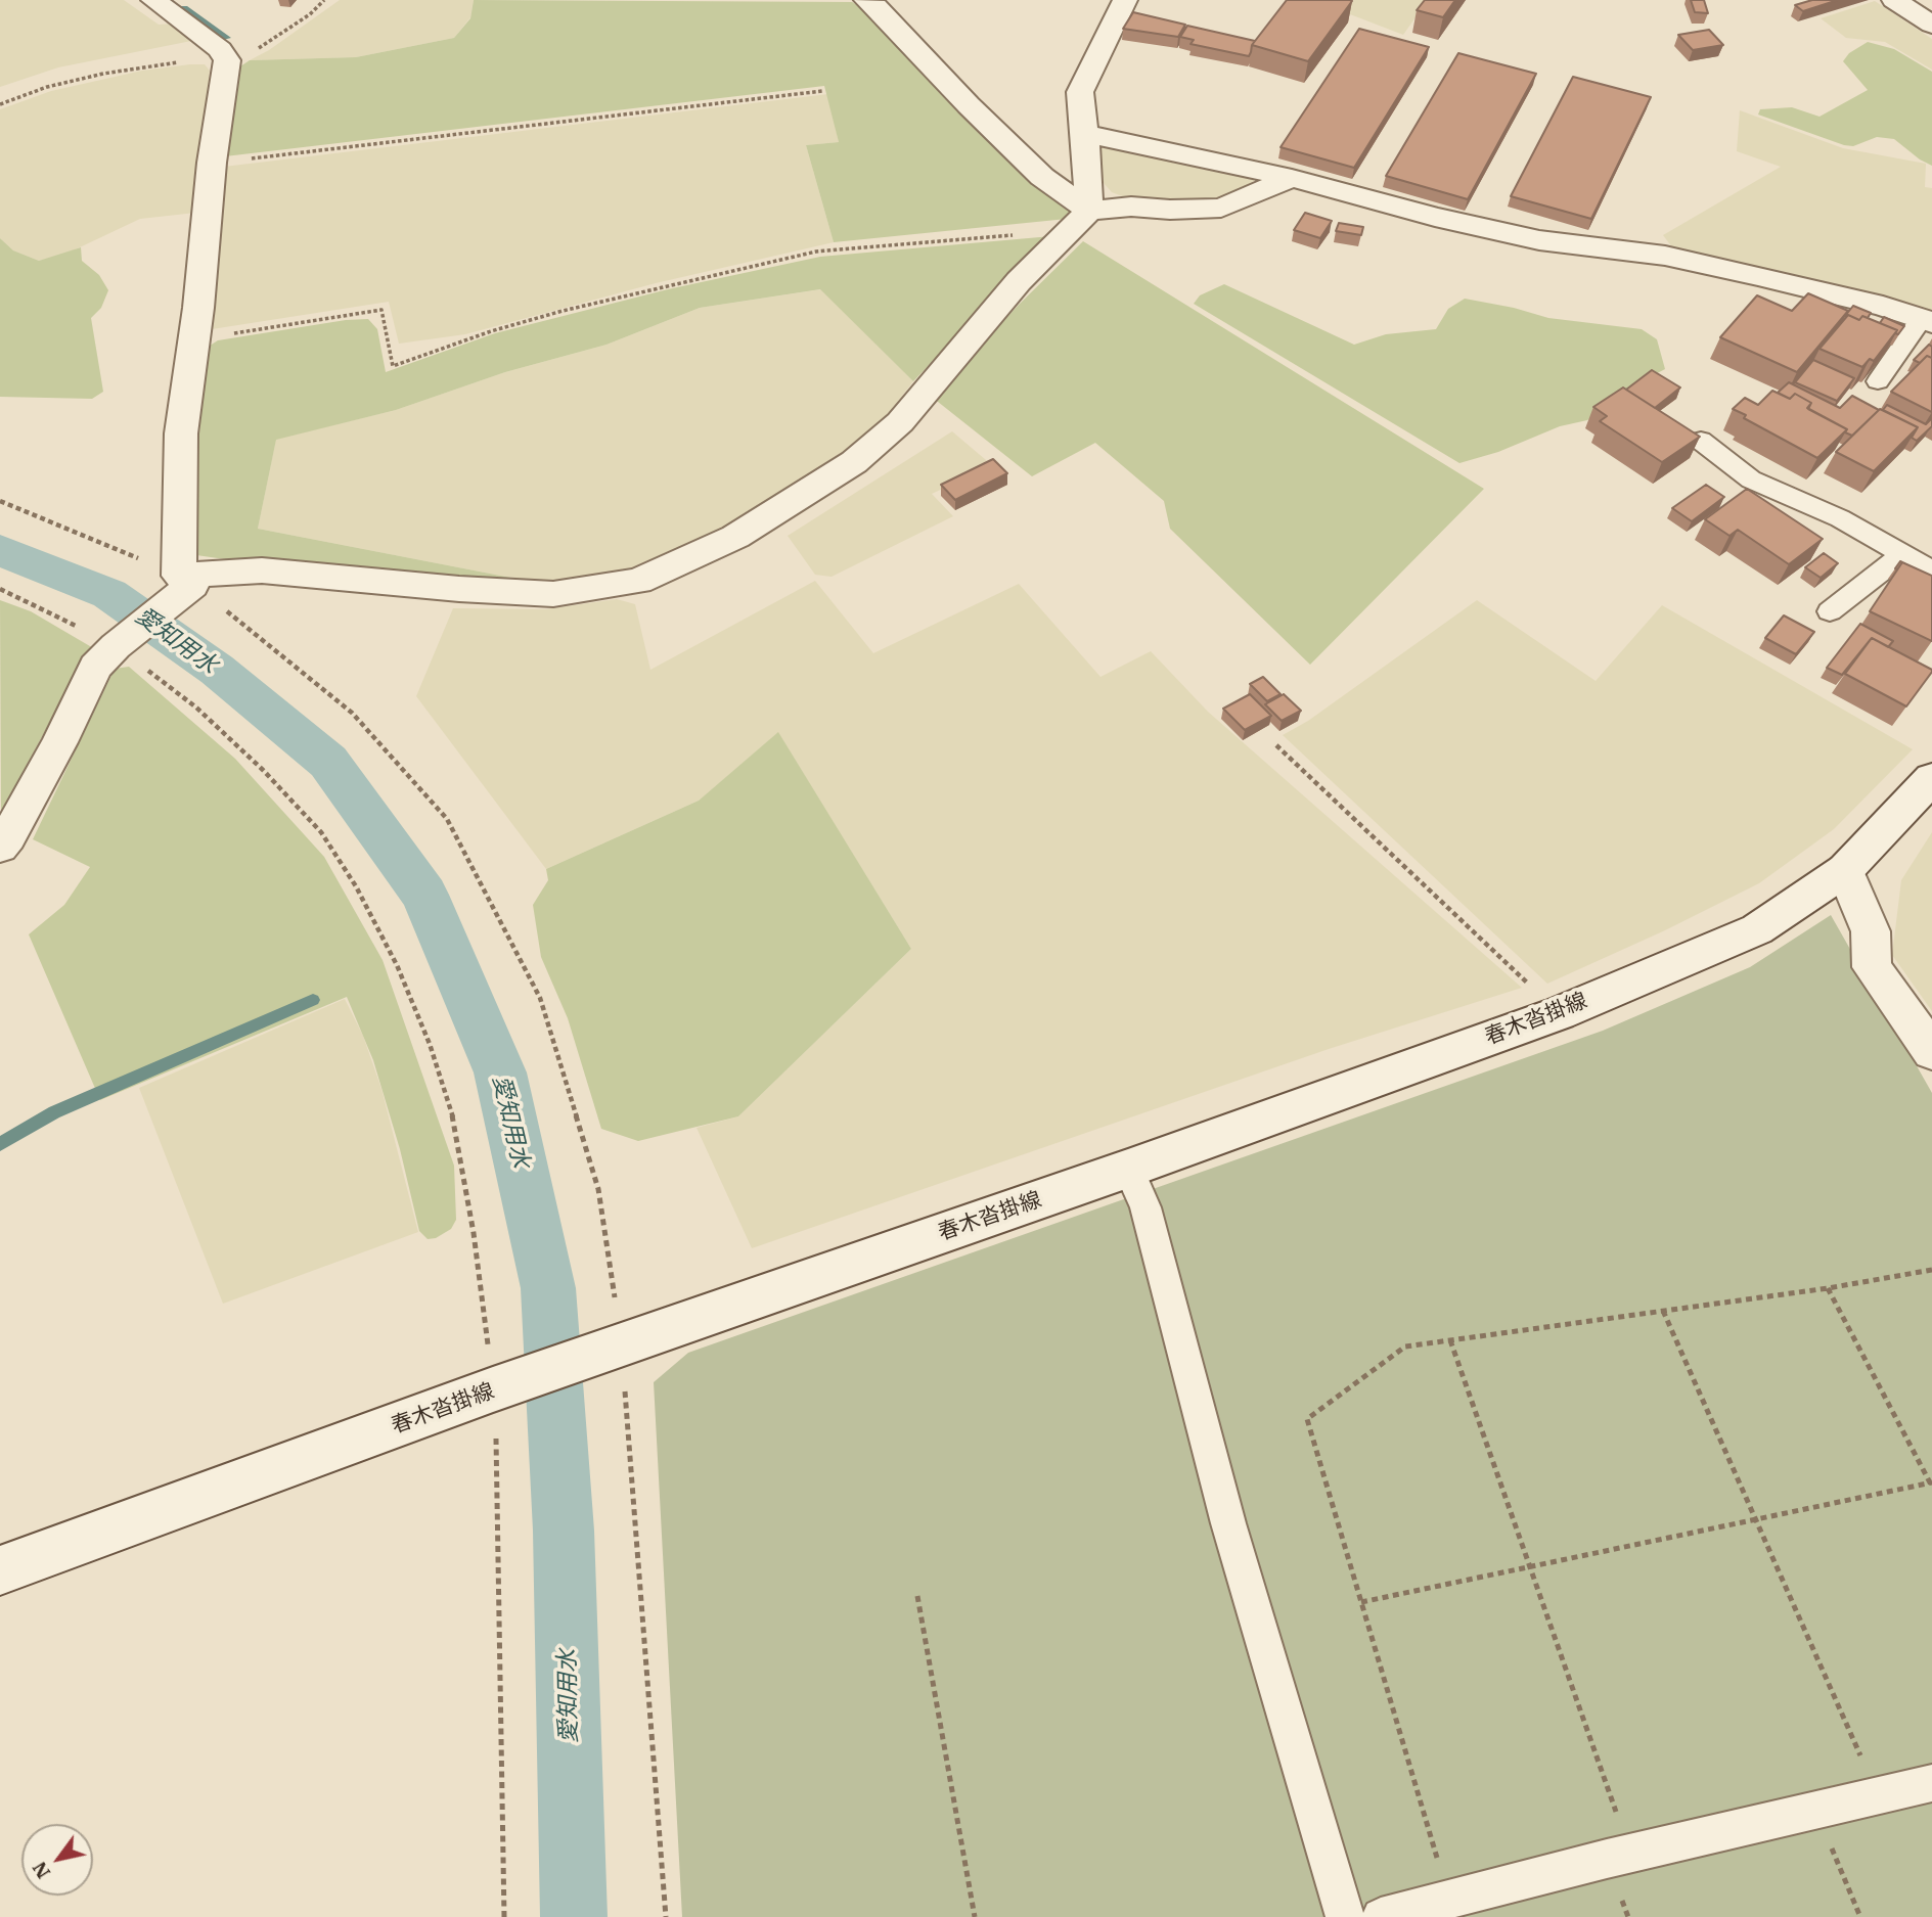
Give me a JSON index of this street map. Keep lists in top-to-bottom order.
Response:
{
  "streets": {
    "street": ["春木沓掛線"]
  },
  "water": ["愛知用水"],
  "north": "bottom left"
}
